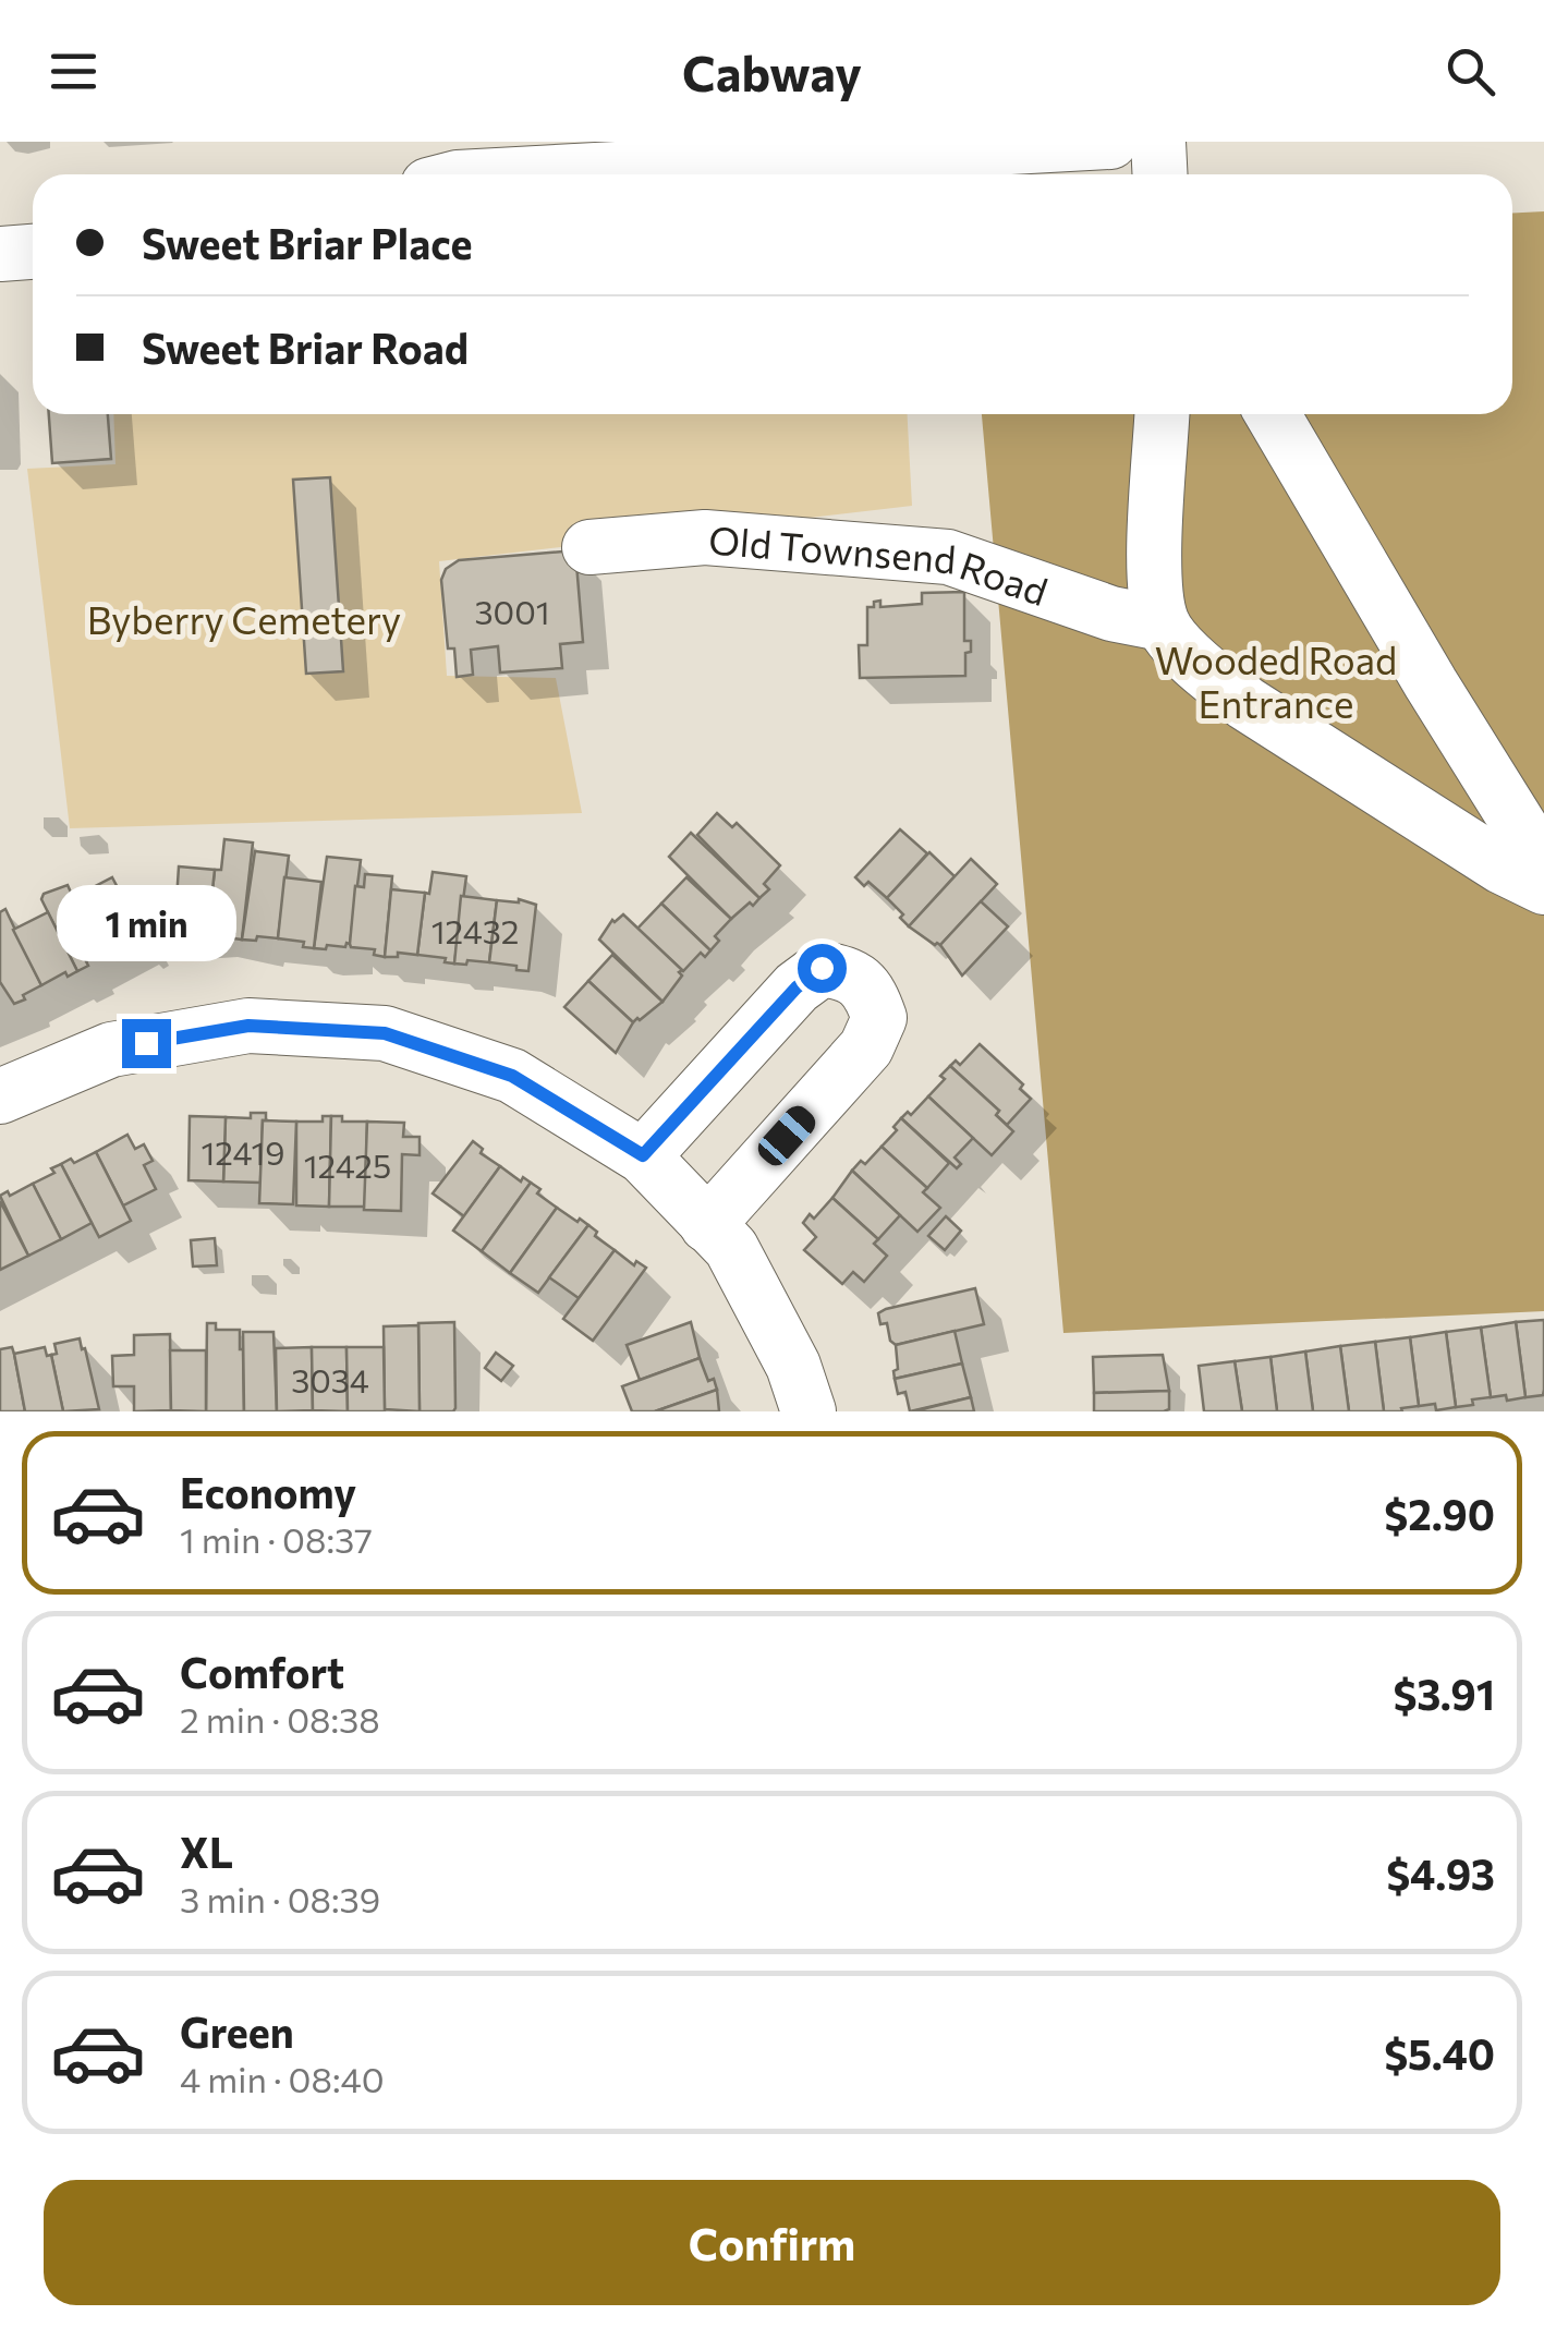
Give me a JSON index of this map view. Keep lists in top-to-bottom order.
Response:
{
  "streets": {
    "street": ["Old Townsend Road"]
  },
  "parks": ["Byberry Cemetery", "Wooded Road Entrance"],
  "house_numbers": [
    "3001",
    "12432",
    "12419",
    "12425",
    "3034"
  ],
  "page": {
    "header": "Cabway",
    "banner": ["Sweet Briar Place", "Sweet Briar Road"],
    "bubble": "1 min",
    "list": [
      {
        "name": "Economy",
        "note": "1 min · 08:37",
        "value": "$2.90"
      },
      {
        "name": "Comfort",
        "note": "2 min · 08:38",
        "value": "$3.91"
      },
      {
        "name": "XL",
        "note": "3 min · 08:39",
        "value": "$4.93"
      },
      {
        "name": "Green",
        "note": "4 min · 08:40",
        "value": "$5.40"
      }
    ],
    "buttons": "Confirm"
  }
}
